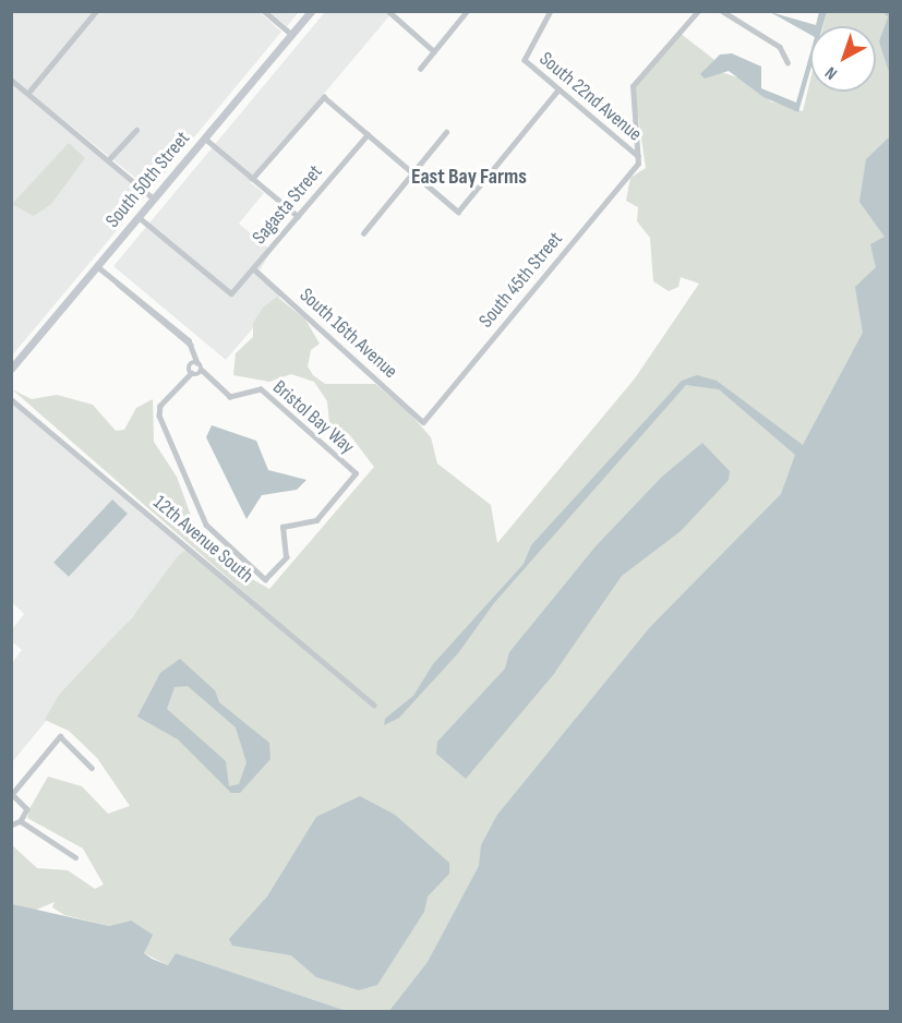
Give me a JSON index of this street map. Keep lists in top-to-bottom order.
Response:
{
  "streets": {
    "main road": ["South 50th Street"],
    "street": [
      "South 22nd Avenue",
      "Sagasta Street",
      "South 45th Street",
      "South 16th Avenue",
      "Bristol Bay Way",
      "12th Avenue South"
    ]
  },
  "crossings": [
    ["South 22nd Avenue", "South 45th Street"],
    ["South 50th Street", "Sagasta Street"],
    ["Sagasta Street", "South 16th Avenue"],
    ["South 45th Street", "South 16th Avenue"]
  ],
  "districts": ["East Bay Farms"],
  "north": "bottom left"
}
